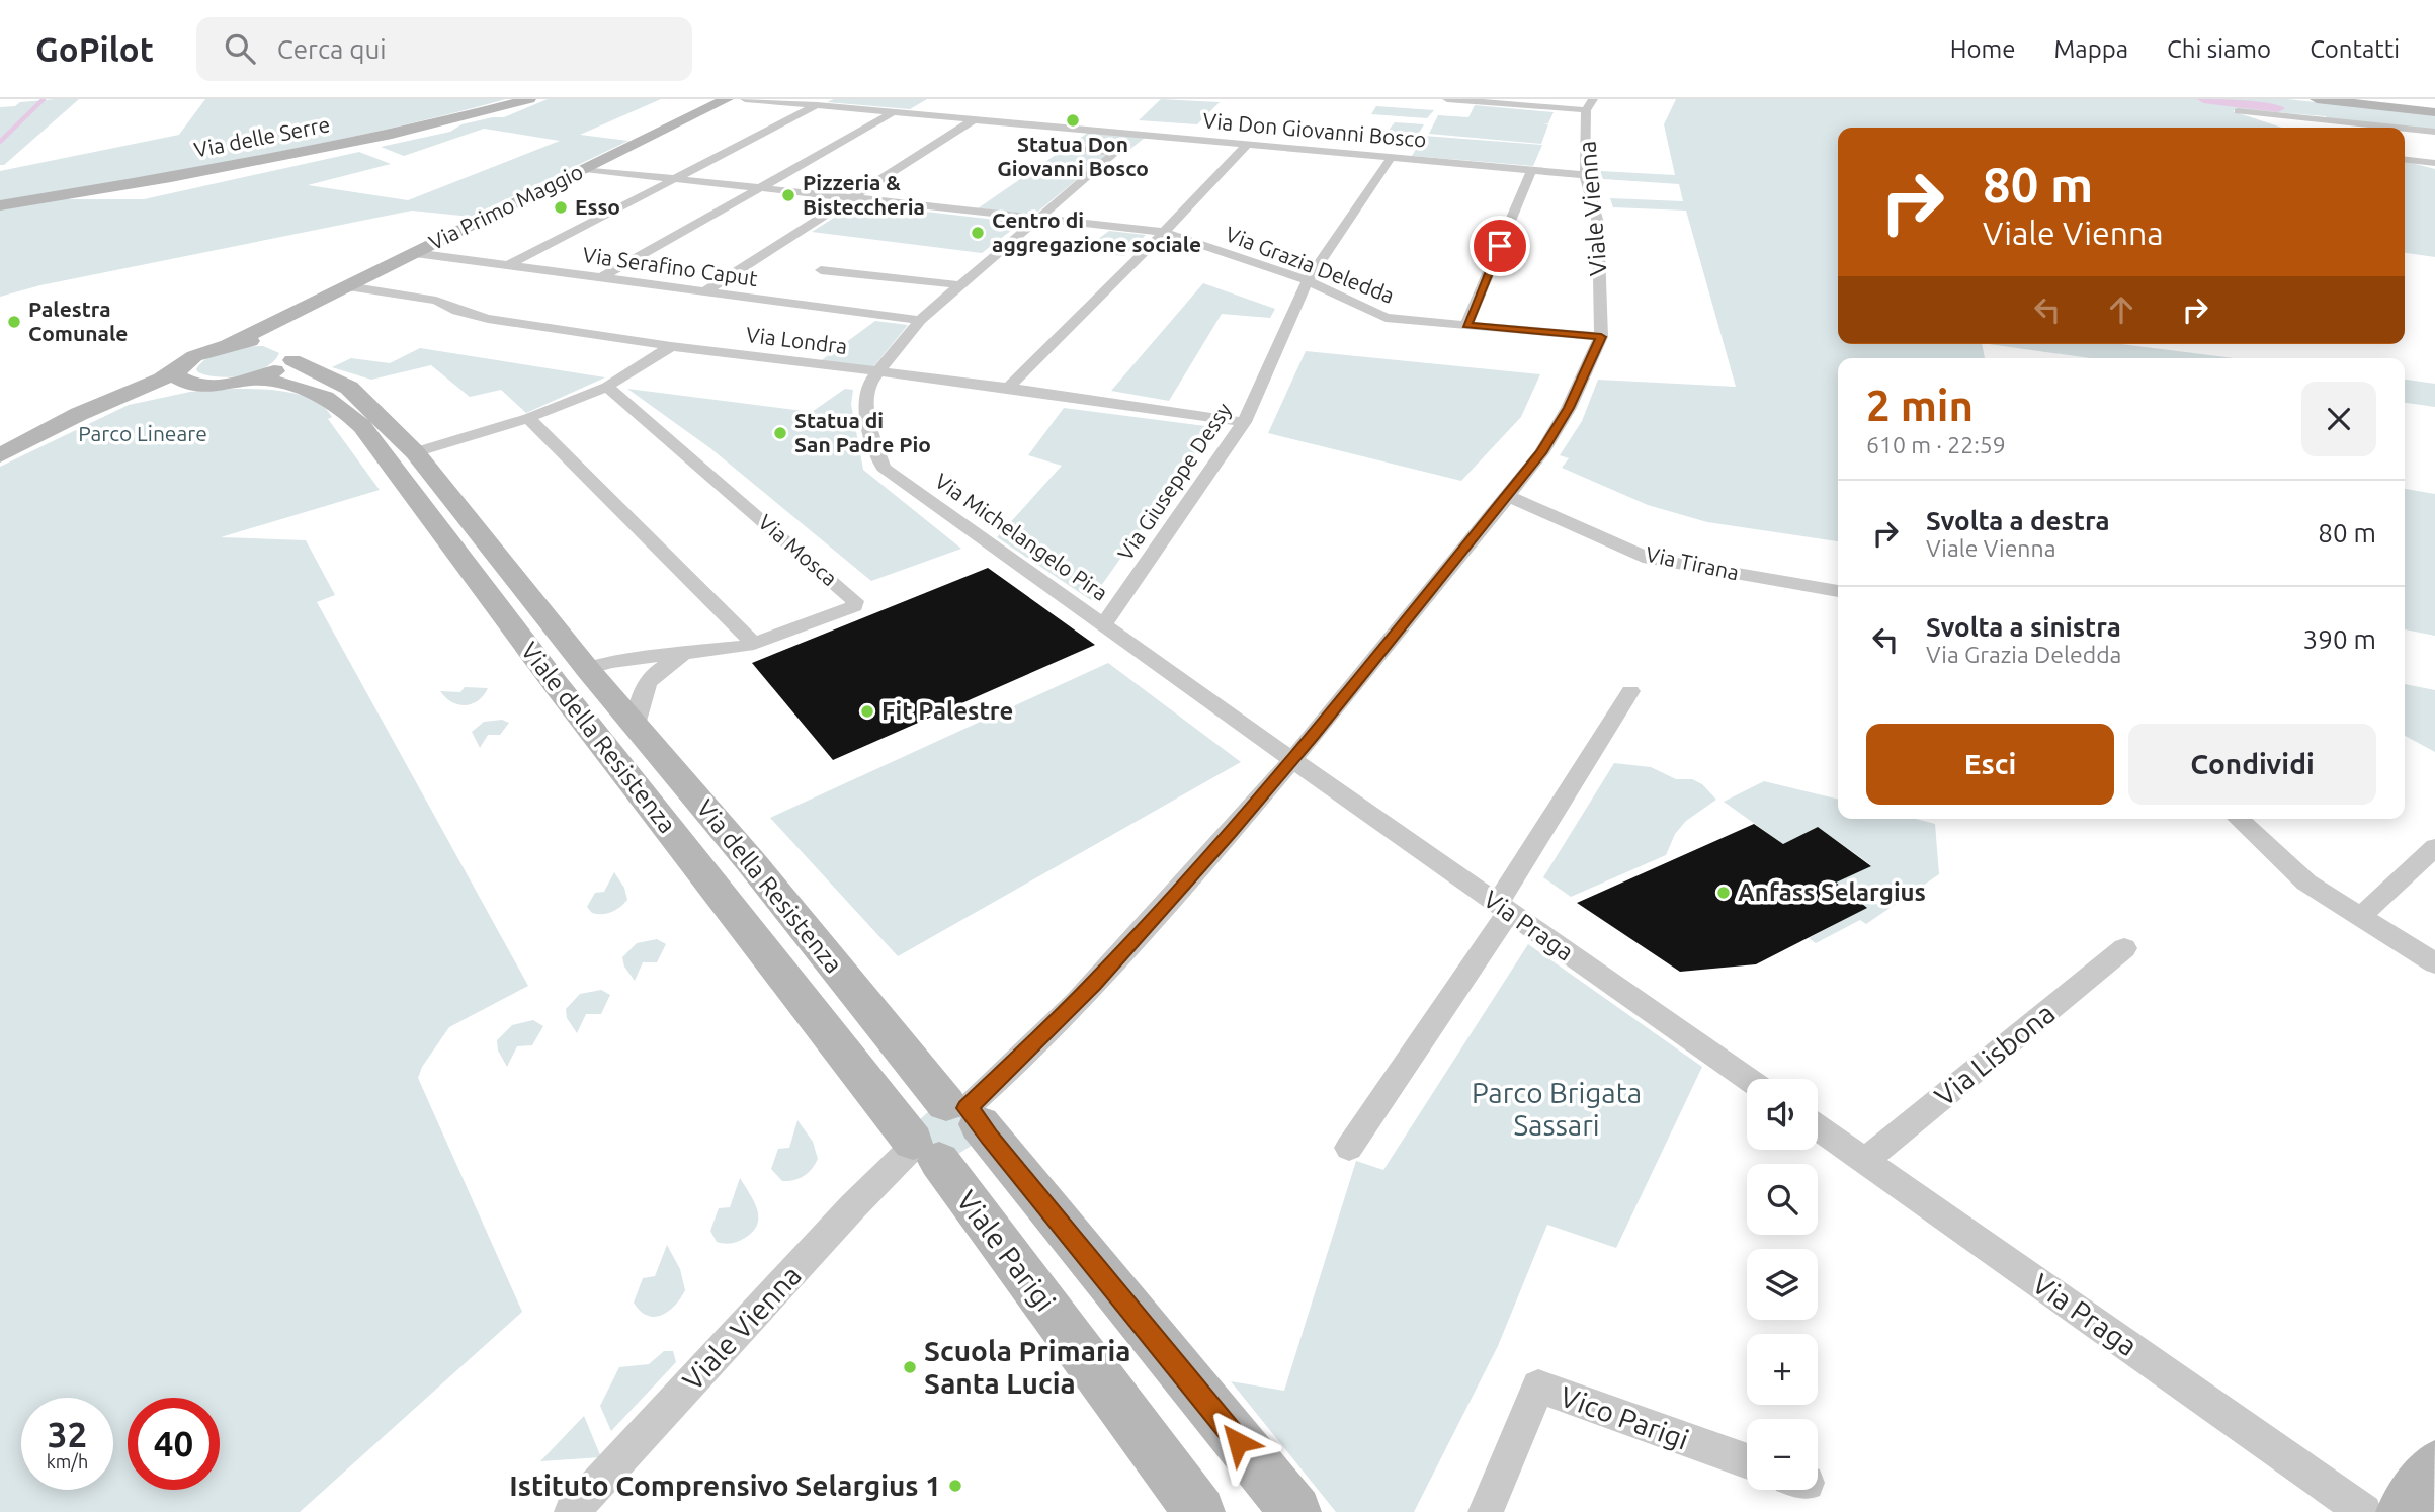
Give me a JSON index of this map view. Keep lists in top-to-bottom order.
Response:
{
  "streets": {
    "street": [
      "Via Don Giovanni Bosco",
      "Via delle Serre",
      "Via Primo Maggio",
      "Viale Vienna",
      "Via Grazia Deledda",
      "Via Serafino Caput",
      "Via Londra",
      "Via Giuseppe Dessy",
      "Via Michelangelo Pira",
      "Via Mosca",
      "Via Tirana",
      "Viale della Resistenza",
      "Via della Resistenza",
      "Via Praga",
      "Via Lisbona",
      "Viale Parigi",
      "Vico Parigi"
    ]
  },
  "crossings": [
    ["Via Don Giovanni Bosco", "Viale Vienna"],
    ["Via Don Giovanni Bosco", "Via Giuseppe Dessy"],
    ["Via Primo Maggio", "Via Grazia Deledda"],
    ["Via Primo Maggio", "Via Serafino Caput"],
    ["Via Primo Maggio", "Via Londra"],
    ["Viale Vienna", "Via Grazia Deledda"],
    ["Viale Vienna", "Via Michelangelo Pira"],
    ["Viale Vienna", "Via Tirana"],
    ["Viale Vienna", "Viale della Resistenza"],
    ["Viale Vienna", "Via della Resistenza"],
    ["Viale Vienna", "Via Praga"],
    ["Viale Vienna", "Viale Parigi"],
    ["Via Grazia Deledda", "Via Giuseppe Dessy"],
    ["Via Grazia Deledda", "Via Michelangelo Pira"],
    ["Via Serafino Caput", "Via Michelangelo Pira"],
    ["Via Londra", "Via Giuseppe Dessy"],
    ["Via Londra", "Via Michelangelo Pira"],
    ["Via Giuseppe Dessy", "Via Michelangelo Pira"],
    ["Via Michelangelo Pira", "Via Praga"],
    ["Via Mosca", "Viale della Resistenza"],
    ["Via Mosca", "Via della Resistenza"],
    ["Viale della Resistenza", "Via della Resistenza"],
    ["Viale della Resistenza", "Viale Parigi"],
    ["Via Praga", "Via Lisbona"]
  ],
  "parks": ["Parco Lineare", "Parco Brigata Sassari"],
  "places": [
    "Statua Don Giovanni Bosco",
    "Pizzeria & Bisteccheria",
    "Esso",
    "Centro di aggregazione sociale",
    "Palestra Comunale",
    "Statua di San Padre Pio",
    "Fit Palestre",
    "Anfass Selargius",
    "Scuola Primaria Santa Lucia",
    "Istituto Comprensivo Selargius 1"
  ],
  "page": {
    "header": "GoPilot",
    "search": "Cerca qui",
    "nav": [
      "Home",
      "Mappa",
      "Chi siamo",
      "Contatti"
    ],
    "turn": ["80 m", "Viale Vienna"],
    "heading": ["2 min", "610 m · 22:59"],
    "list": [
      {
        "name": "Svolta a destra",
        "note": "Viale Vienna",
        "value": "80 m"
      },
      {
        "name": "Svolta a sinistra",
        "note": "Via Grazia Deledda",
        "value": "390 m"
      }
    ],
    "buttons": ["Esci", "Condividi"],
    "map_buttons": ["+", "−"],
    "speed": "32 km/h",
    "limit": "40"
  }
}
